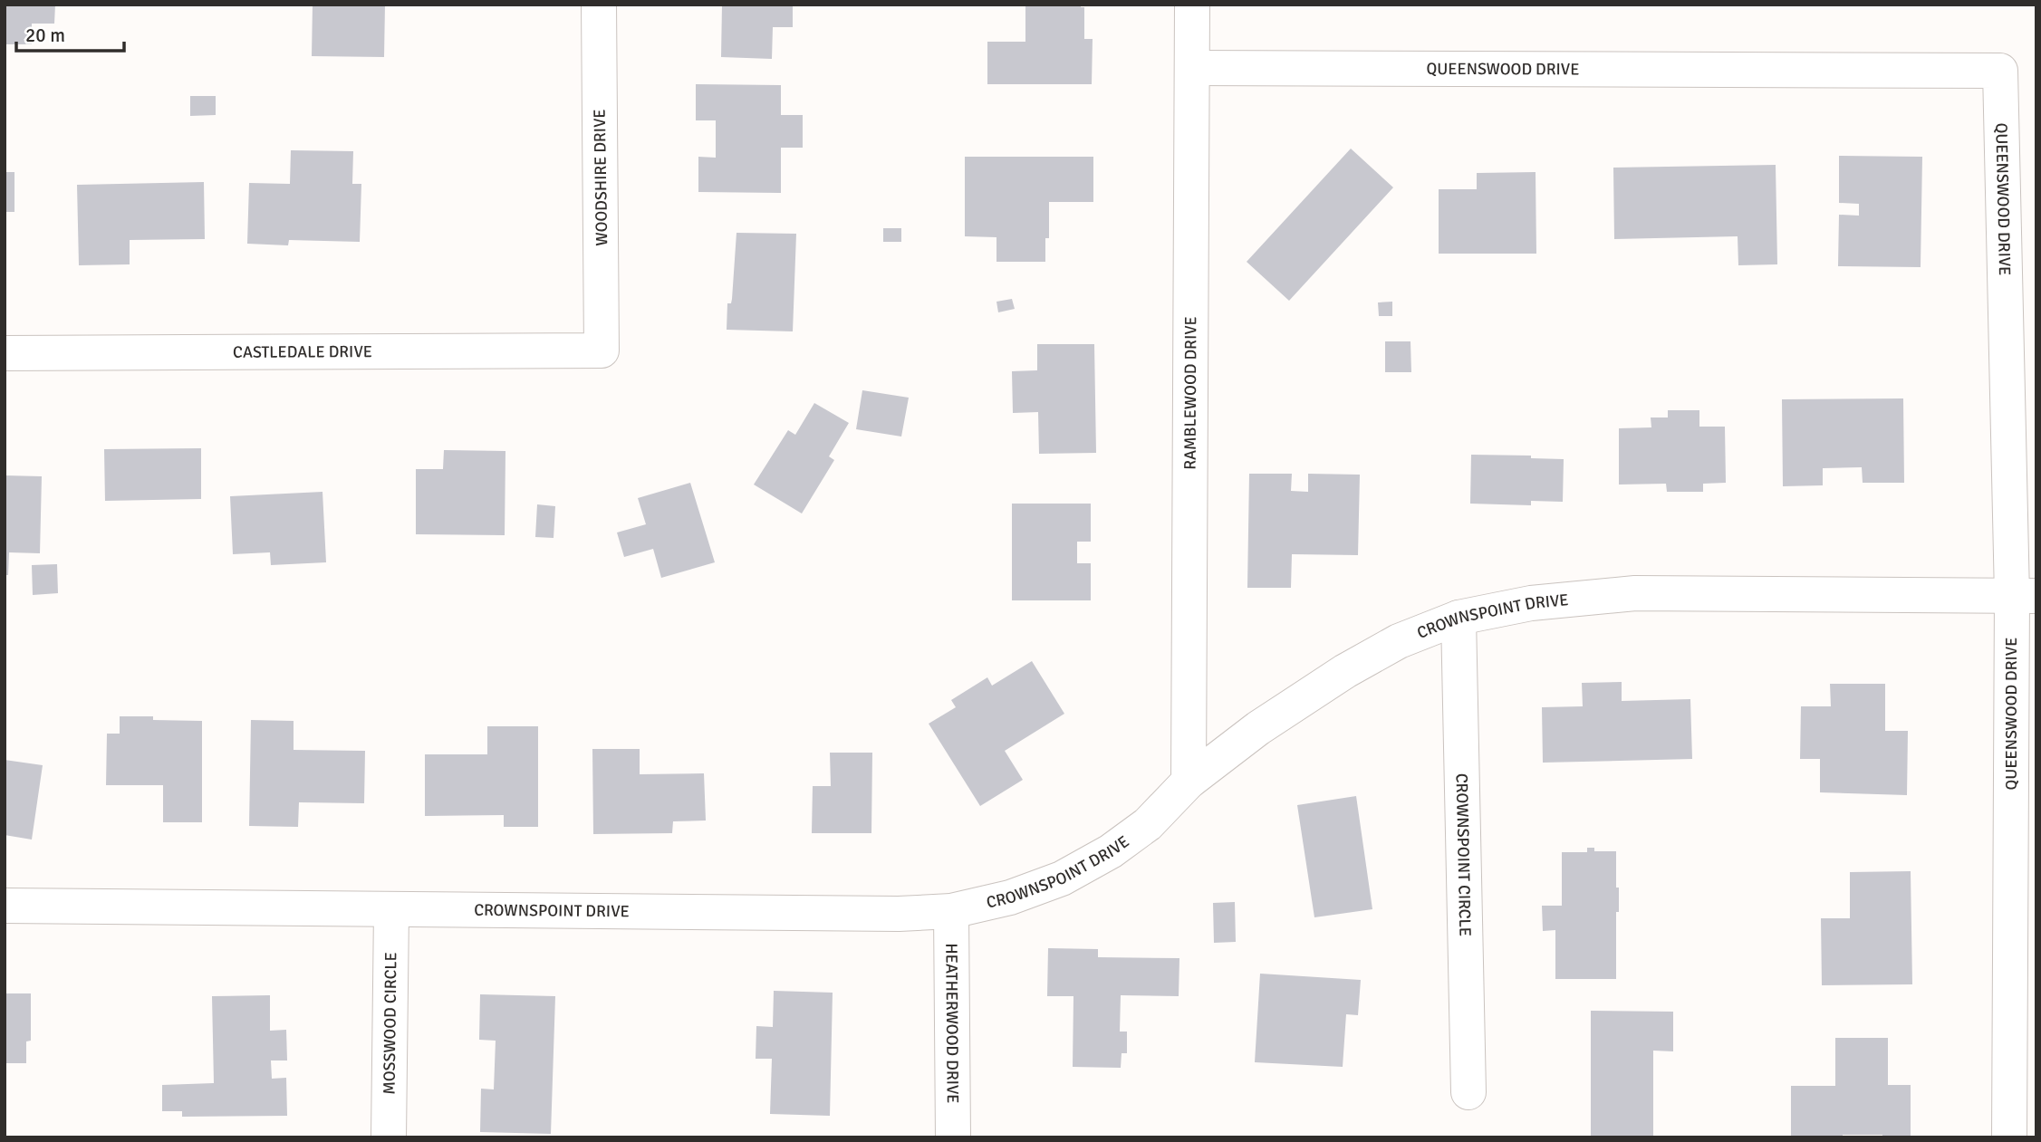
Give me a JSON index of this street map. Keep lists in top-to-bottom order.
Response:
{
  "streets": {
    "street": [
      "QUEENSWOOD DRIVE",
      "WOODSHIRE DRIVE",
      "CASTLEDALE DRIVE",
      "RAMBLEWOOD DRIVE",
      "CROWNSPOINT DRIVE",
      "CROWNSPOINT CIRCLE",
      "MOSSWOOD CIRCLE",
      "HEATHERWOOD DRIVE"
    ]
  },
  "crossings": [
    ["QUEENSWOOD DRIVE", "RAMBLEWOOD DRIVE"],
    ["QUEENSWOOD DRIVE", "CROWNSPOINT DRIVE"],
    ["WOODSHIRE DRIVE", "CASTLEDALE DRIVE"],
    ["RAMBLEWOOD DRIVE", "CROWNSPOINT DRIVE"],
    ["CROWNSPOINT DRIVE", "CROWNSPOINT CIRCLE"],
    ["CROWNSPOINT DRIVE", "MOSSWOOD CIRCLE"],
    ["CROWNSPOINT DRIVE", "HEATHERWOOD DRIVE"]
  ],
  "scale_bar": "20 m"
}
